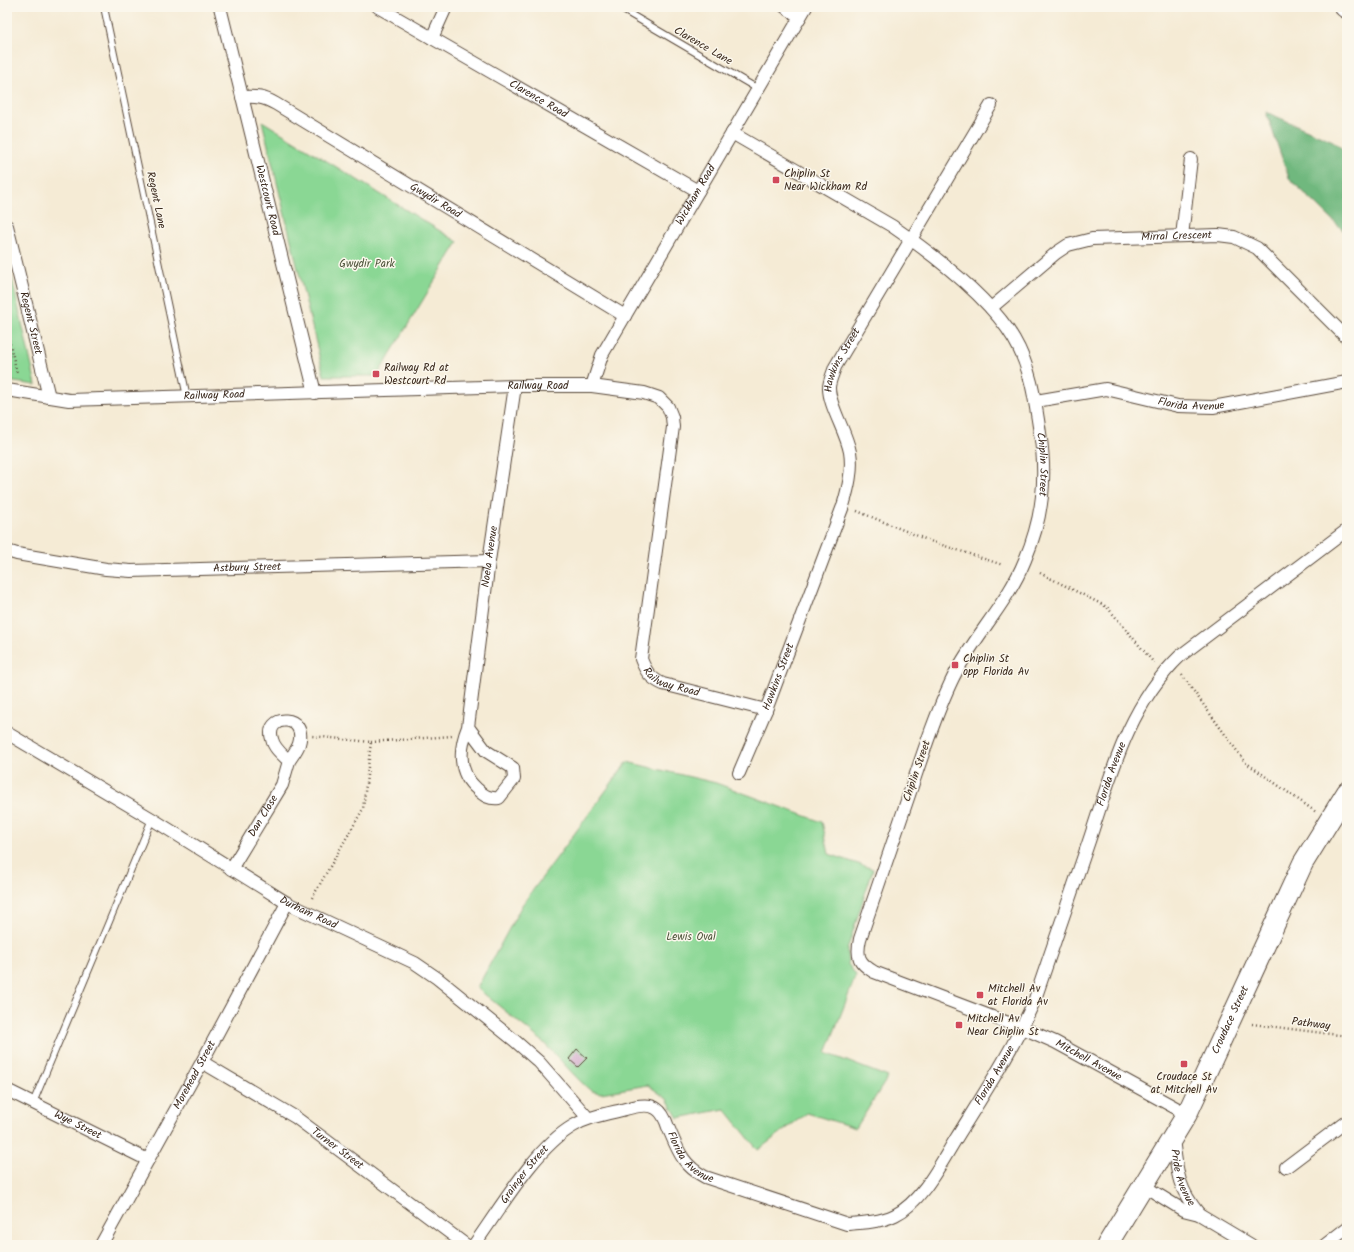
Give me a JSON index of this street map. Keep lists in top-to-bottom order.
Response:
{
  "streets": {
    "highway": ["Croudace Street"],
    "street": [
      "Clarence Road",
      "Wickham Road",
      "Westcourt Road",
      "Gwydir Road",
      "Mirral Crescent",
      "Regent Street",
      "Hawkins Street",
      "Railway Road",
      "Florida Avenue",
      "Chiplin Street",
      "Noela Avenue",
      "Astbury Street",
      "Dan Close",
      "Durham Road",
      "Mitchell Avenue",
      "Morehead Street",
      "Wye Street",
      "Turner Street",
      "Grainger Street",
      "Pride Avenue"
    ],
    "lane": ["Clarence Lane", "Regent Lane"],
    "path": ["Pathway"]
  },
  "crossings": [
    ["Clarence Lane", "Wickham Road"],
    ["Clarence Road", "Wickham Road"],
    ["Wickham Road", "Gwydir Road"],
    ["Wickham Road", "Railway Road"],
    ["Wickham Road", "Chiplin Street"],
    ["Regent Lane", "Railway Road"],
    ["Westcourt Road", "Gwydir Road"],
    ["Westcourt Road", "Railway Road"],
    ["Mirral Crescent", "Chiplin Street"],
    ["Regent Street", "Railway Road"],
    ["Hawkins Street", "Railway Road"],
    ["Hawkins Street", "Chiplin Street"],
    ["Railway Road", "Noela Avenue"],
    ["Florida Avenue", "Chiplin Street"],
    ["Florida Avenue", "Durham Road"],
    ["Florida Avenue", "Mitchell Avenue"],
    ["Florida Avenue", "Grainger Street"],
    ["Chiplin Street", "Mitchell Avenue"],
    ["Noela Avenue", "Astbury Street"],
    ["Dan Close", "Durham Road"],
    ["Durham Road", "Morehead Street"],
    ["Durham Road", "Grainger Street"],
    ["Croudace Street", "Mitchell Avenue"],
    ["Croudace Street", "Pride Avenue"],
    ["Morehead Street", "Wye Street"],
    ["Morehead Street", "Turner Street"]
  ],
  "parks": ["Gwydir Park", "Lewis Oval"],
  "places": {
    "transit": [
      "Chiplin St Near Wickham Rd",
      "Railway Rd at Westcourt Rd",
      "Chiplin St opp Florida Av",
      "Mitchell Av at Florida Av",
      "Mitchell Av Near Chiplin St",
      "Croudace St at Mitchell Av"
    ]
  }
}
